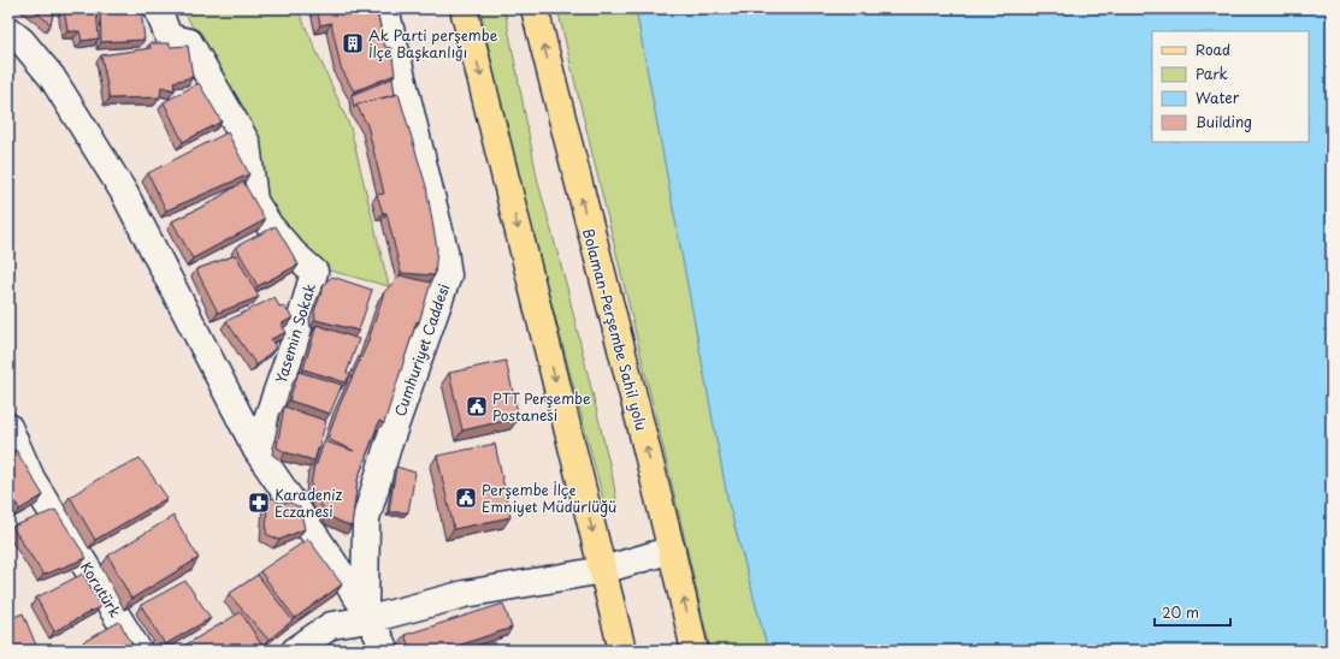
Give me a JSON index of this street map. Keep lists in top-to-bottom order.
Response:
{
  "streets": {
    "main road": ["Bolaman-Perşembe Sahil yolu"],
    "street": ["Yasemin Sokak", "Cumhuriyet Caddesi", "Korutürk"]
  },
  "places": {
    "building": ["Ak Parti perşembe İlçe Başkanlığı"],
    "public building": ["PTT Perşembe Postanesi", "Perşembe İlçe Emniyet Müdürlüğü"],
    "pharmacy": ["Karadeniz Eczanesi"]
  },
  "legend": [
    "Road",
    "Park",
    "Water",
    "Building"
  ],
  "scale_bar": "20 m"
}
